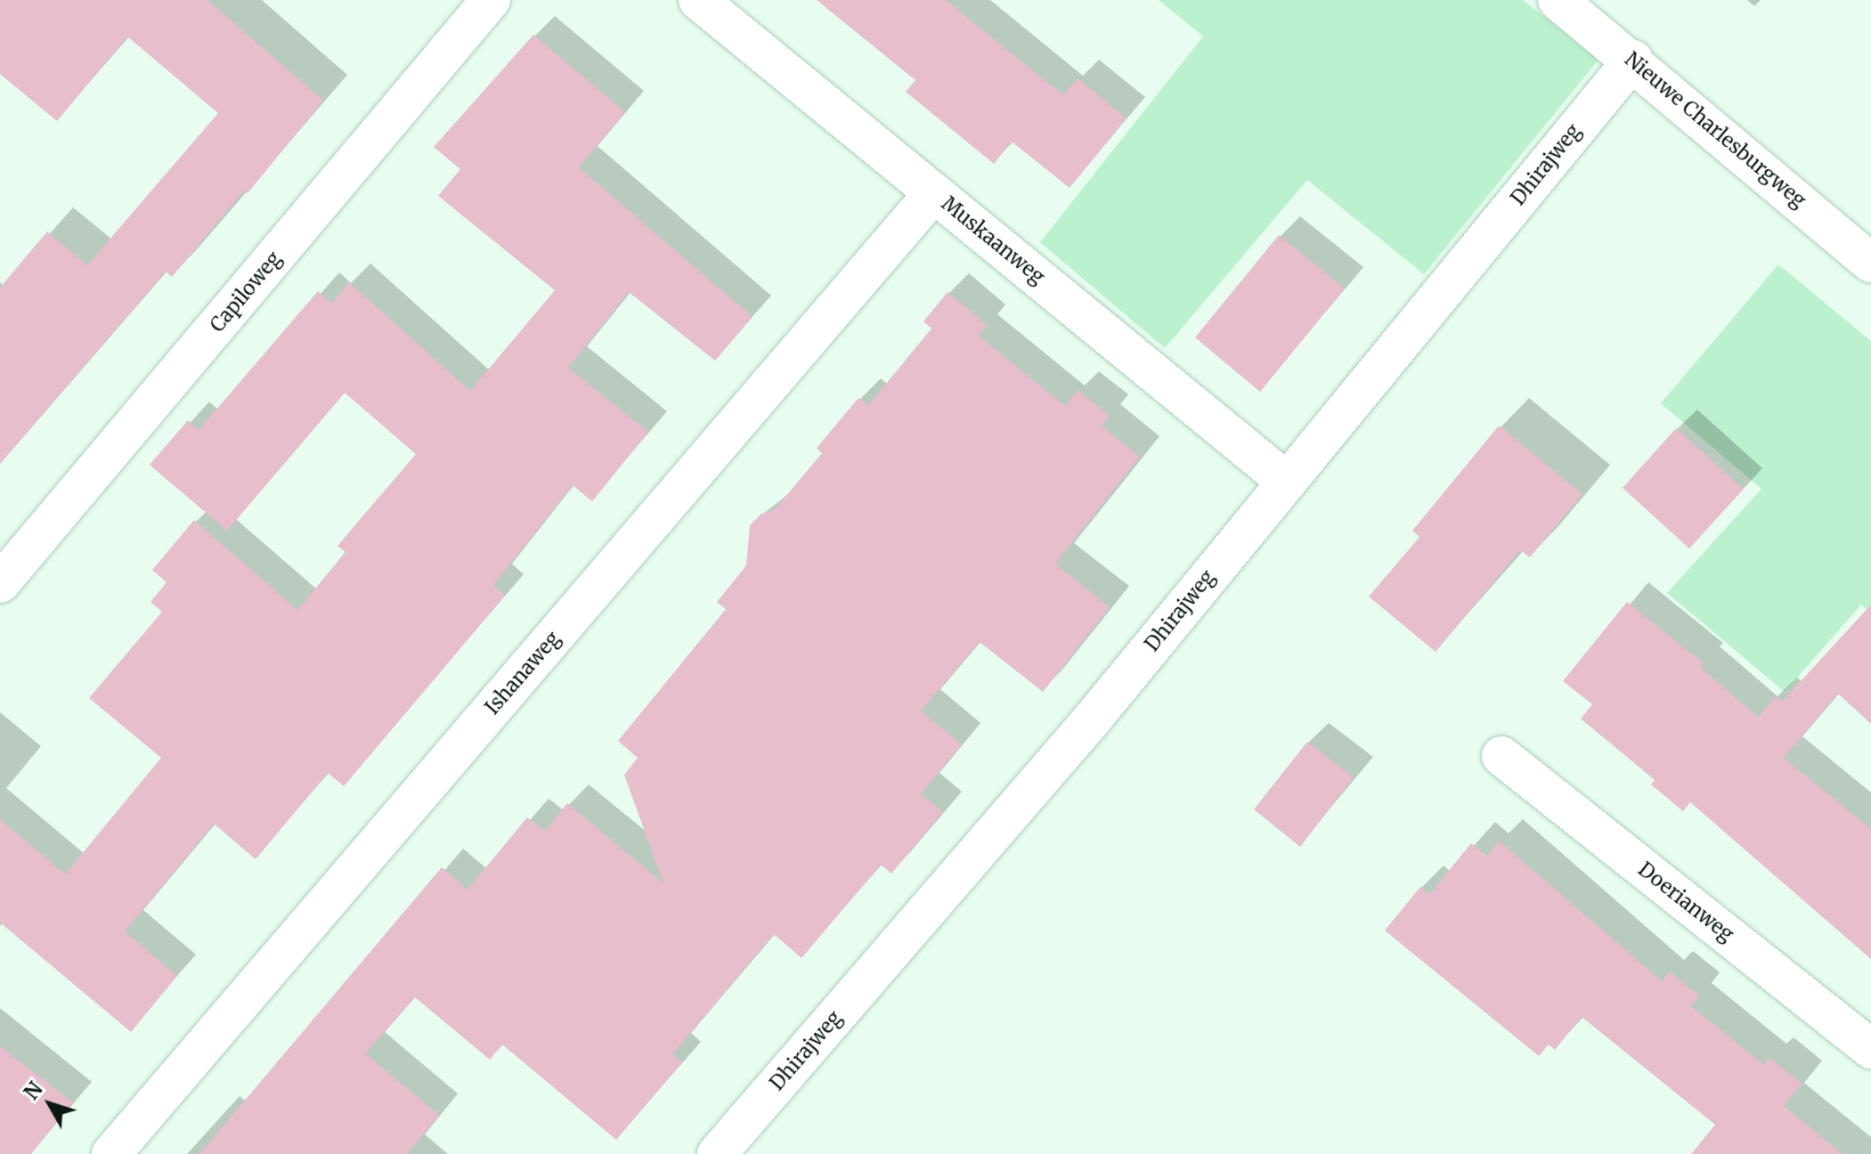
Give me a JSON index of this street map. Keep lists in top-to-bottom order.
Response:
{
  "streets": {
    "street": [
      "Nieuwe Charlesburgweg",
      "Dhirajweg",
      "Muskaanweg",
      "Capiloweg",
      "Ishanaweg",
      "Doerianweg"
    ]
  },
  "crossings": [
    ["Nieuwe Charlesburgweg", "Dhirajweg"],
    ["Dhirajweg", "Muskaanweg"],
    ["Muskaanweg", "Ishanaweg"]
  ],
  "north": "top left"
}
